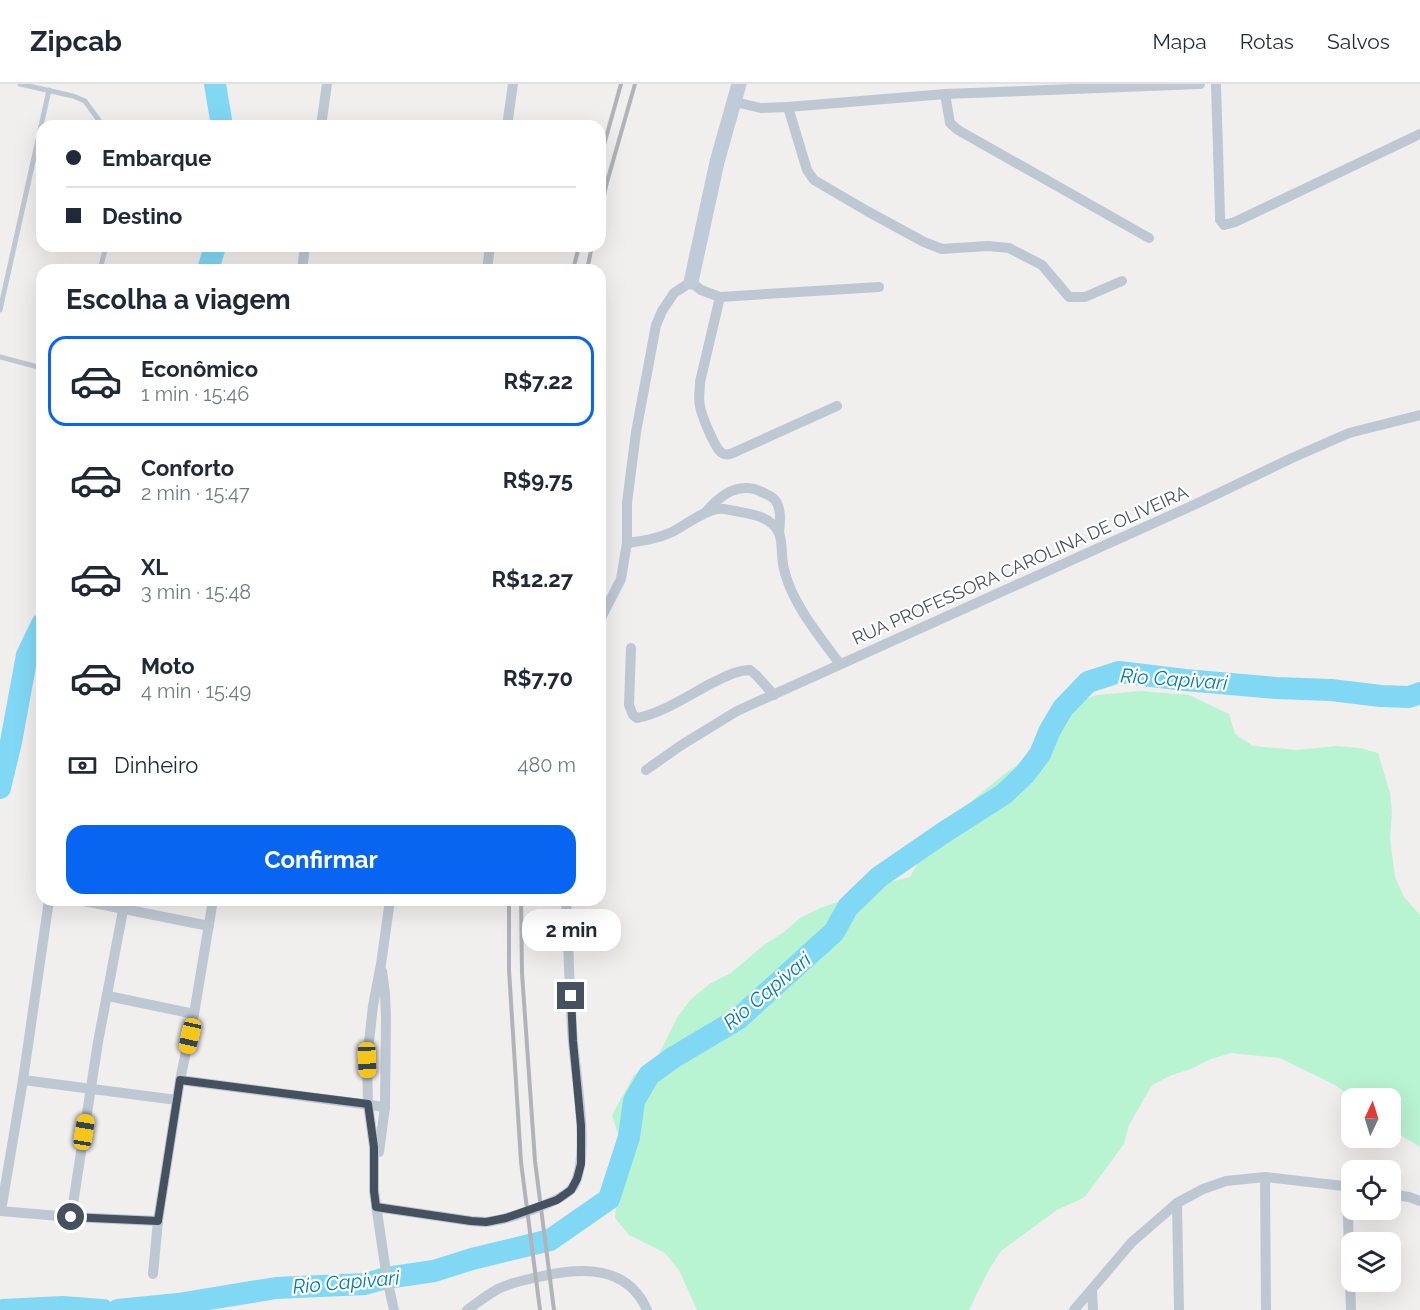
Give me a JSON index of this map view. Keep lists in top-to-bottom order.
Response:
{
  "streets": {
    "street": ["RUA PROFESSORA CAROLINA DE OLIVEIRA"]
  },
  "water": ["Rio Capivari"],
  "north": "top",
  "page": {
    "header": "Zipcab",
    "nav": ["Mapa", "Rotas", "Salvos"],
    "banner": ["Embarque", "Destino"],
    "heading": "Escolha a viagem",
    "list": [
      {
        "name": "Econômico",
        "note": "1 min · 15:46",
        "value": "R$7.22"
      },
      {
        "name": "Conforto",
        "note": "2 min · 15:47",
        "value": "R$9.75"
      },
      {
        "name": "XL",
        "note": "3 min · 15:48",
        "value": "R$12.27"
      },
      {
        "name": "Moto",
        "note": "4 min · 15:49",
        "value": "R$7.70"
      }
    ],
    "pay": ["Dinheiro", "480 m"],
    "buttons": "Confirmar",
    "bubble": "2 min"
  }
}
